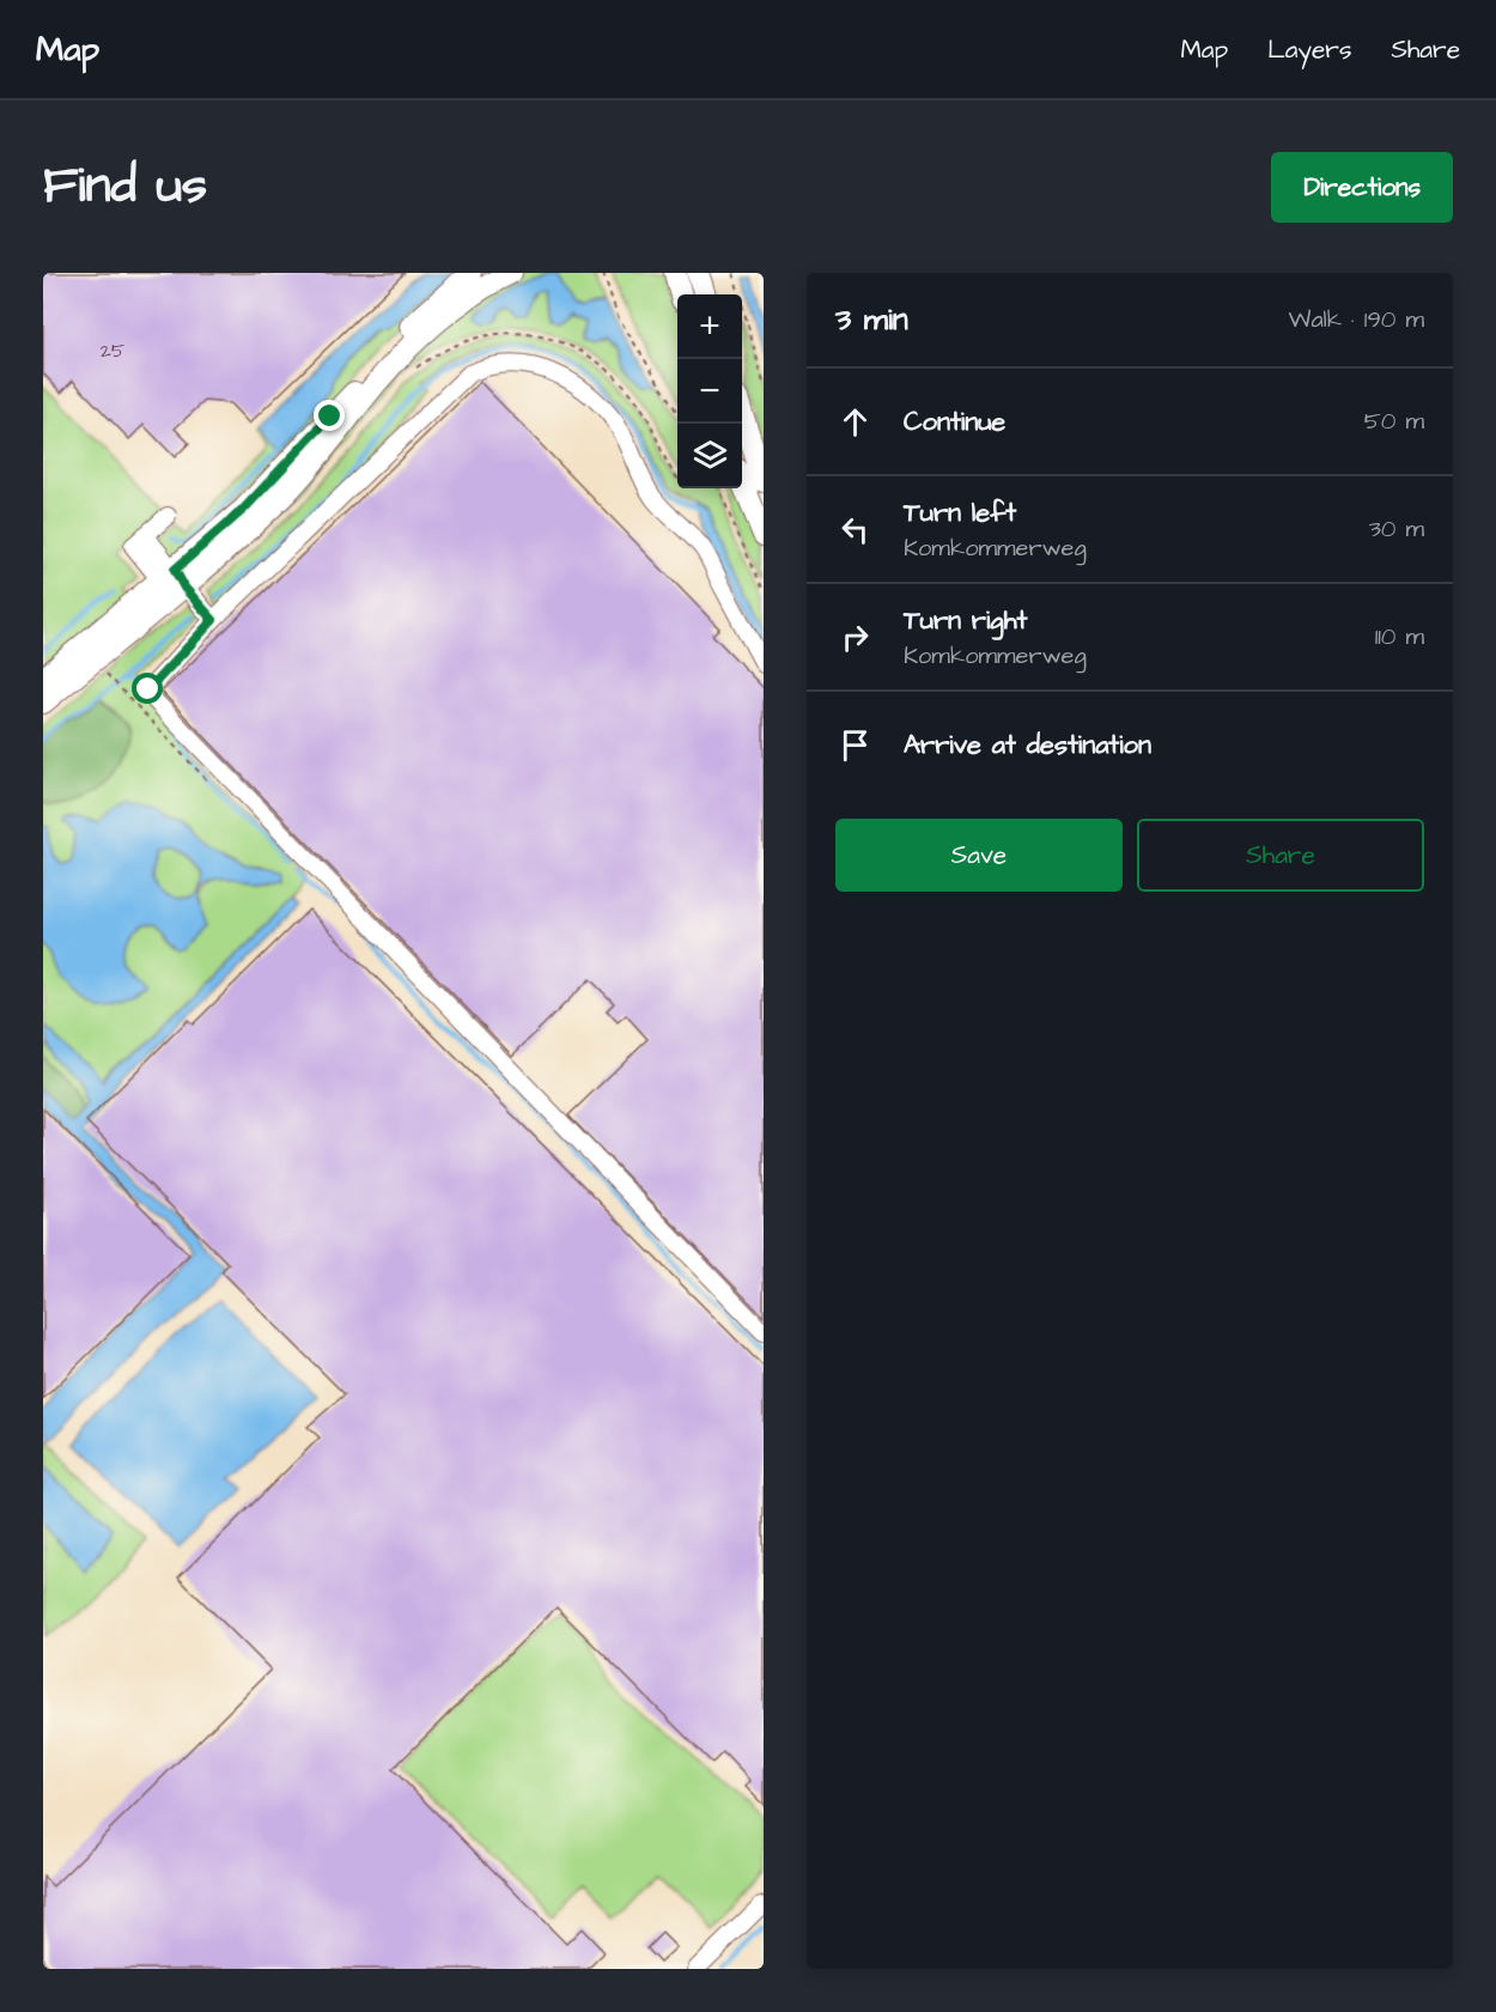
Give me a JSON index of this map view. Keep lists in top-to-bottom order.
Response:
{
  "house_numbers": ["25"],
  "page": {
    "header": "Map",
    "nav": ["Map", "Layers", "Share"],
    "title": "Find us",
    "buttons": [
      "Directions",
      ["Save", "Share"]
    ],
    "heading": ["3 min", "Walk · 190 m"],
    "map_buttons": ["+", "−"],
    "list": [
      ["Continue", "50 m"],
      ["Turn left", "Komkommerweg", "30 m"],
      ["Turn right", "Komkommerweg", "110 m"],
      "Arrive at destination"
    ]
  }
}
